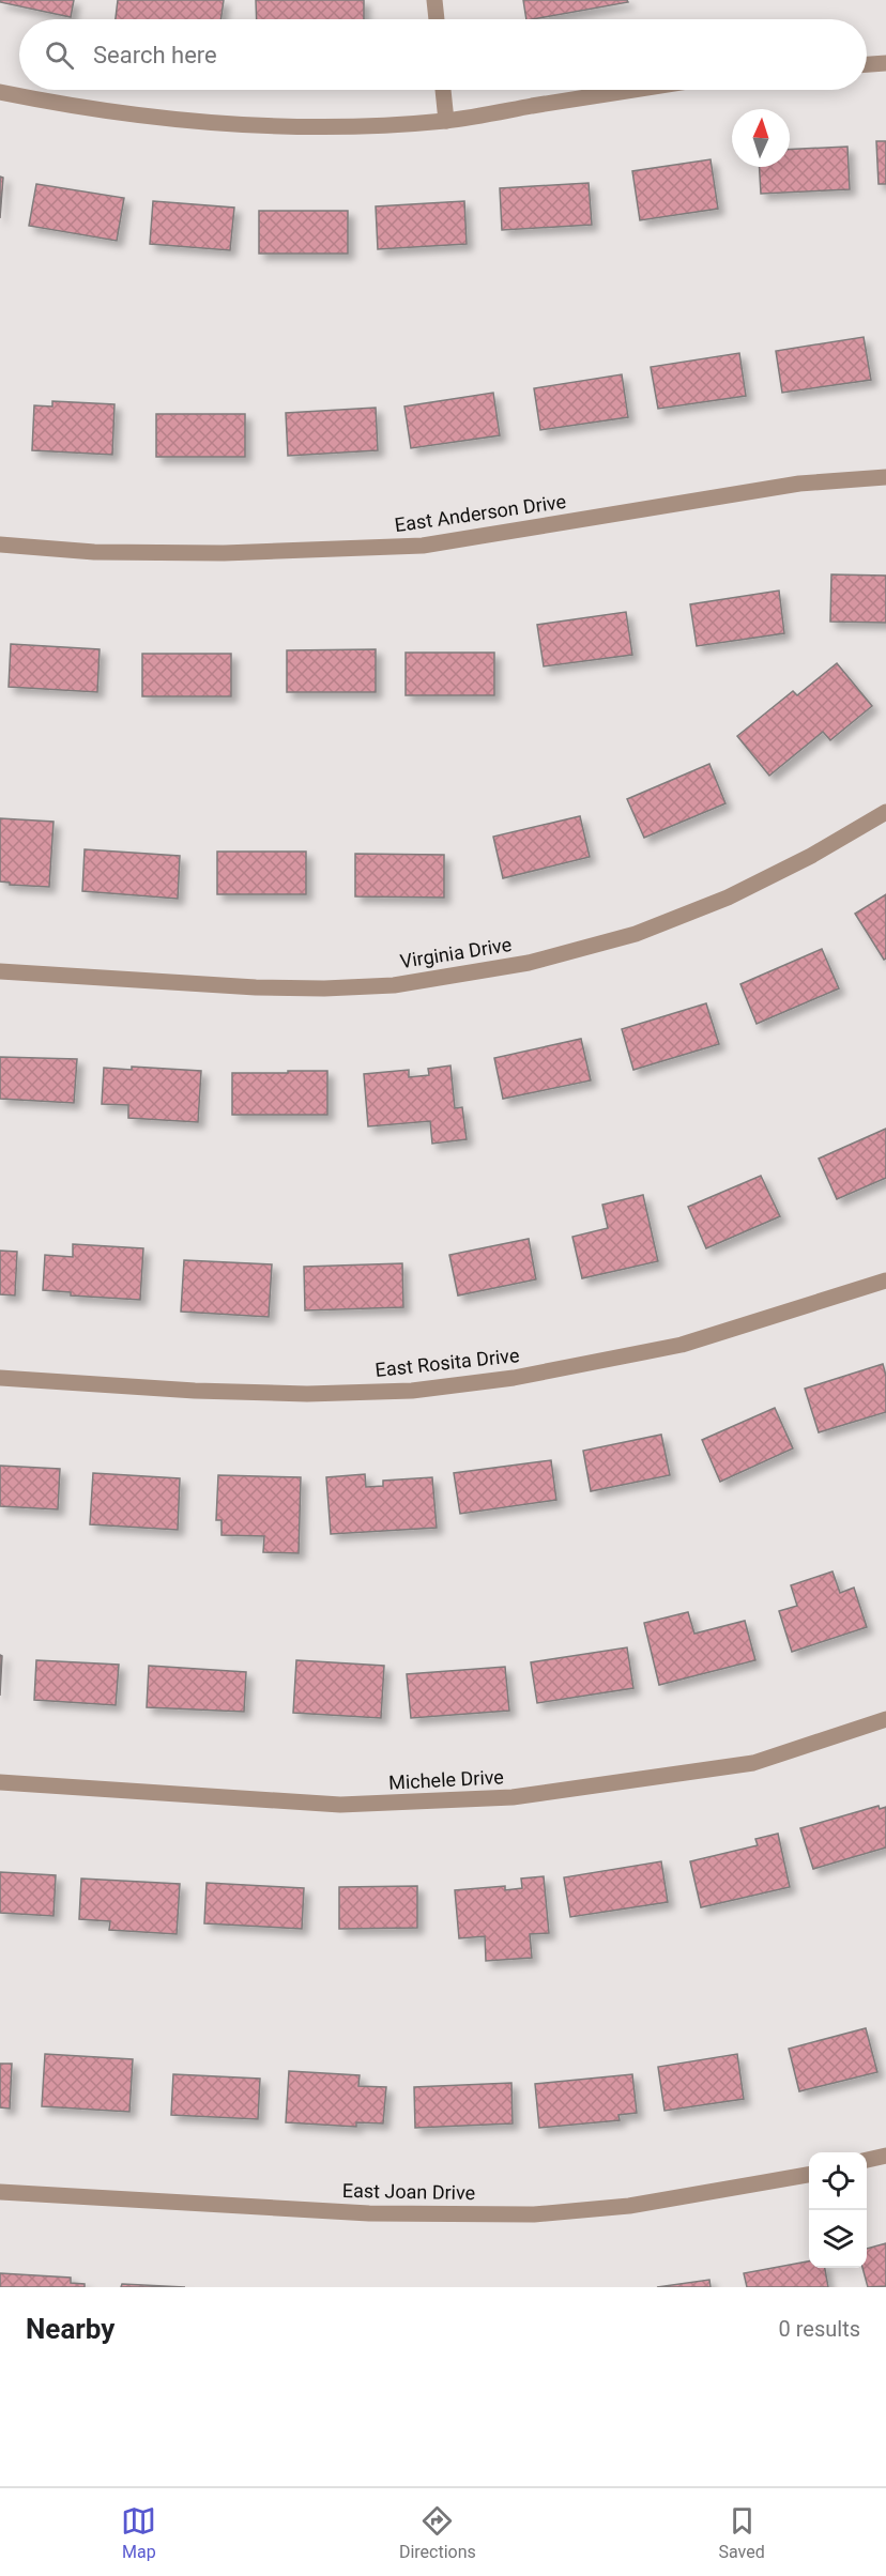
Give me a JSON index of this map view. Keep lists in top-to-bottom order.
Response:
{
  "streets": {
    "street": [
      "East Anderson Drive",
      "Virginia Drive",
      "East Rosita Drive",
      "Michele Drive",
      "East Joan Drive"
    ]
  },
  "north": "top",
  "page": {
    "search": "Search here",
    "heading": ["Nearby", "0 results"],
    "nav": ["Map", "Directions", "Saved"]
  }
}
